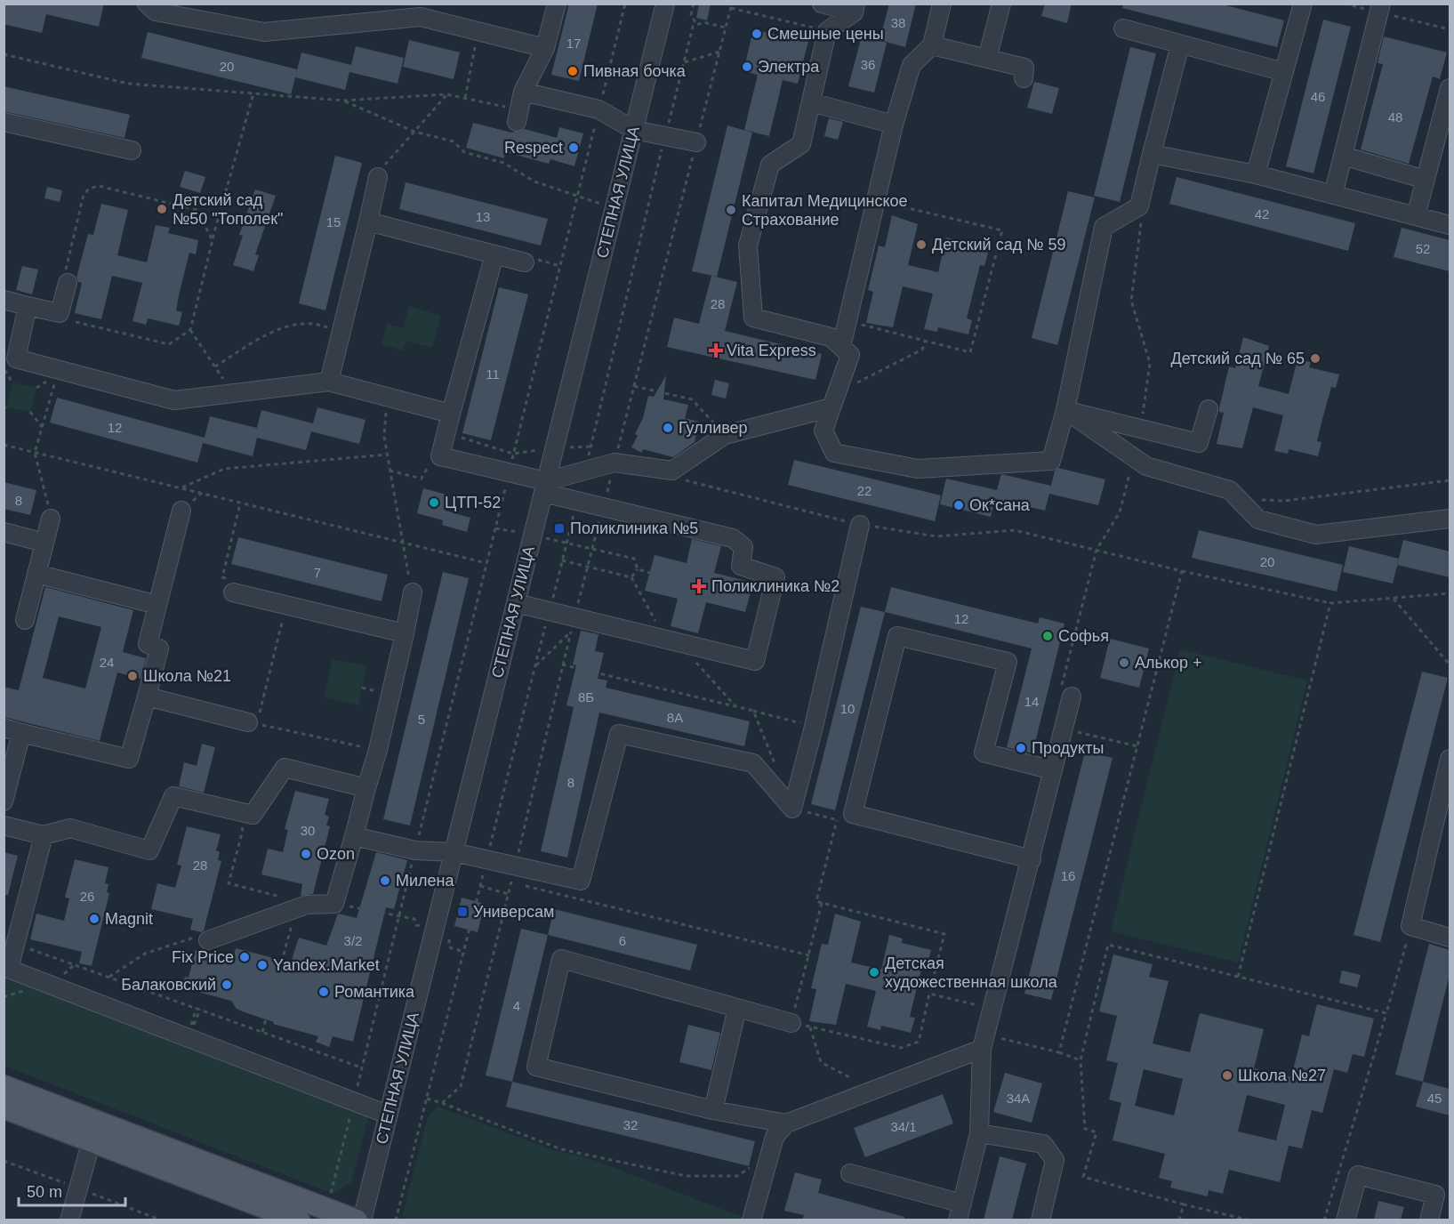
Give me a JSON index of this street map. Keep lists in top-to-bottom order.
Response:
{
  "streets": {
    "street": ["СТЕПНАЯ УЛИЦА"]
  },
  "places": {
    "other": [
      "Смешные цены",
      "Электра",
      "Пивная бочка",
      "Respect",
      "Детский сад №50 \"Тополек\"",
      "Капитал Медицинское Страхование",
      "Детский сад № 59",
      "Детский сад № 65",
      "Гулливер",
      "ЦТП-52",
      "Ок*сана",
      "Софья",
      "Алькор +",
      "Школа №21",
      "Продукты",
      "Ozon",
      "Милена",
      "Magnit",
      "Fix Price",
      "Yandex.Market",
      "Детская художественная школа",
      "Балаковский",
      "Романтика",
      "Школа №27"
    ],
    "health": ["Vita Express", "Поликлиника №2"],
    "transit": ["Поликлиника №5", "Универсам"]
  },
  "house_numbers": [
    "38",
    "17",
    "36",
    "20",
    "46",
    "48",
    "42",
    "13",
    "15",
    "52",
    "28",
    "11",
    "12",
    "22",
    "8",
    "20",
    "7",
    "12",
    "24",
    "8Б",
    "14",
    "10",
    "8А",
    "5",
    "8",
    "30",
    "28",
    "16",
    "26",
    "3/2",
    "6",
    "4",
    "34А",
    "45",
    "32",
    "34/1"
  ],
  "scale_bar": "50 m"
}
